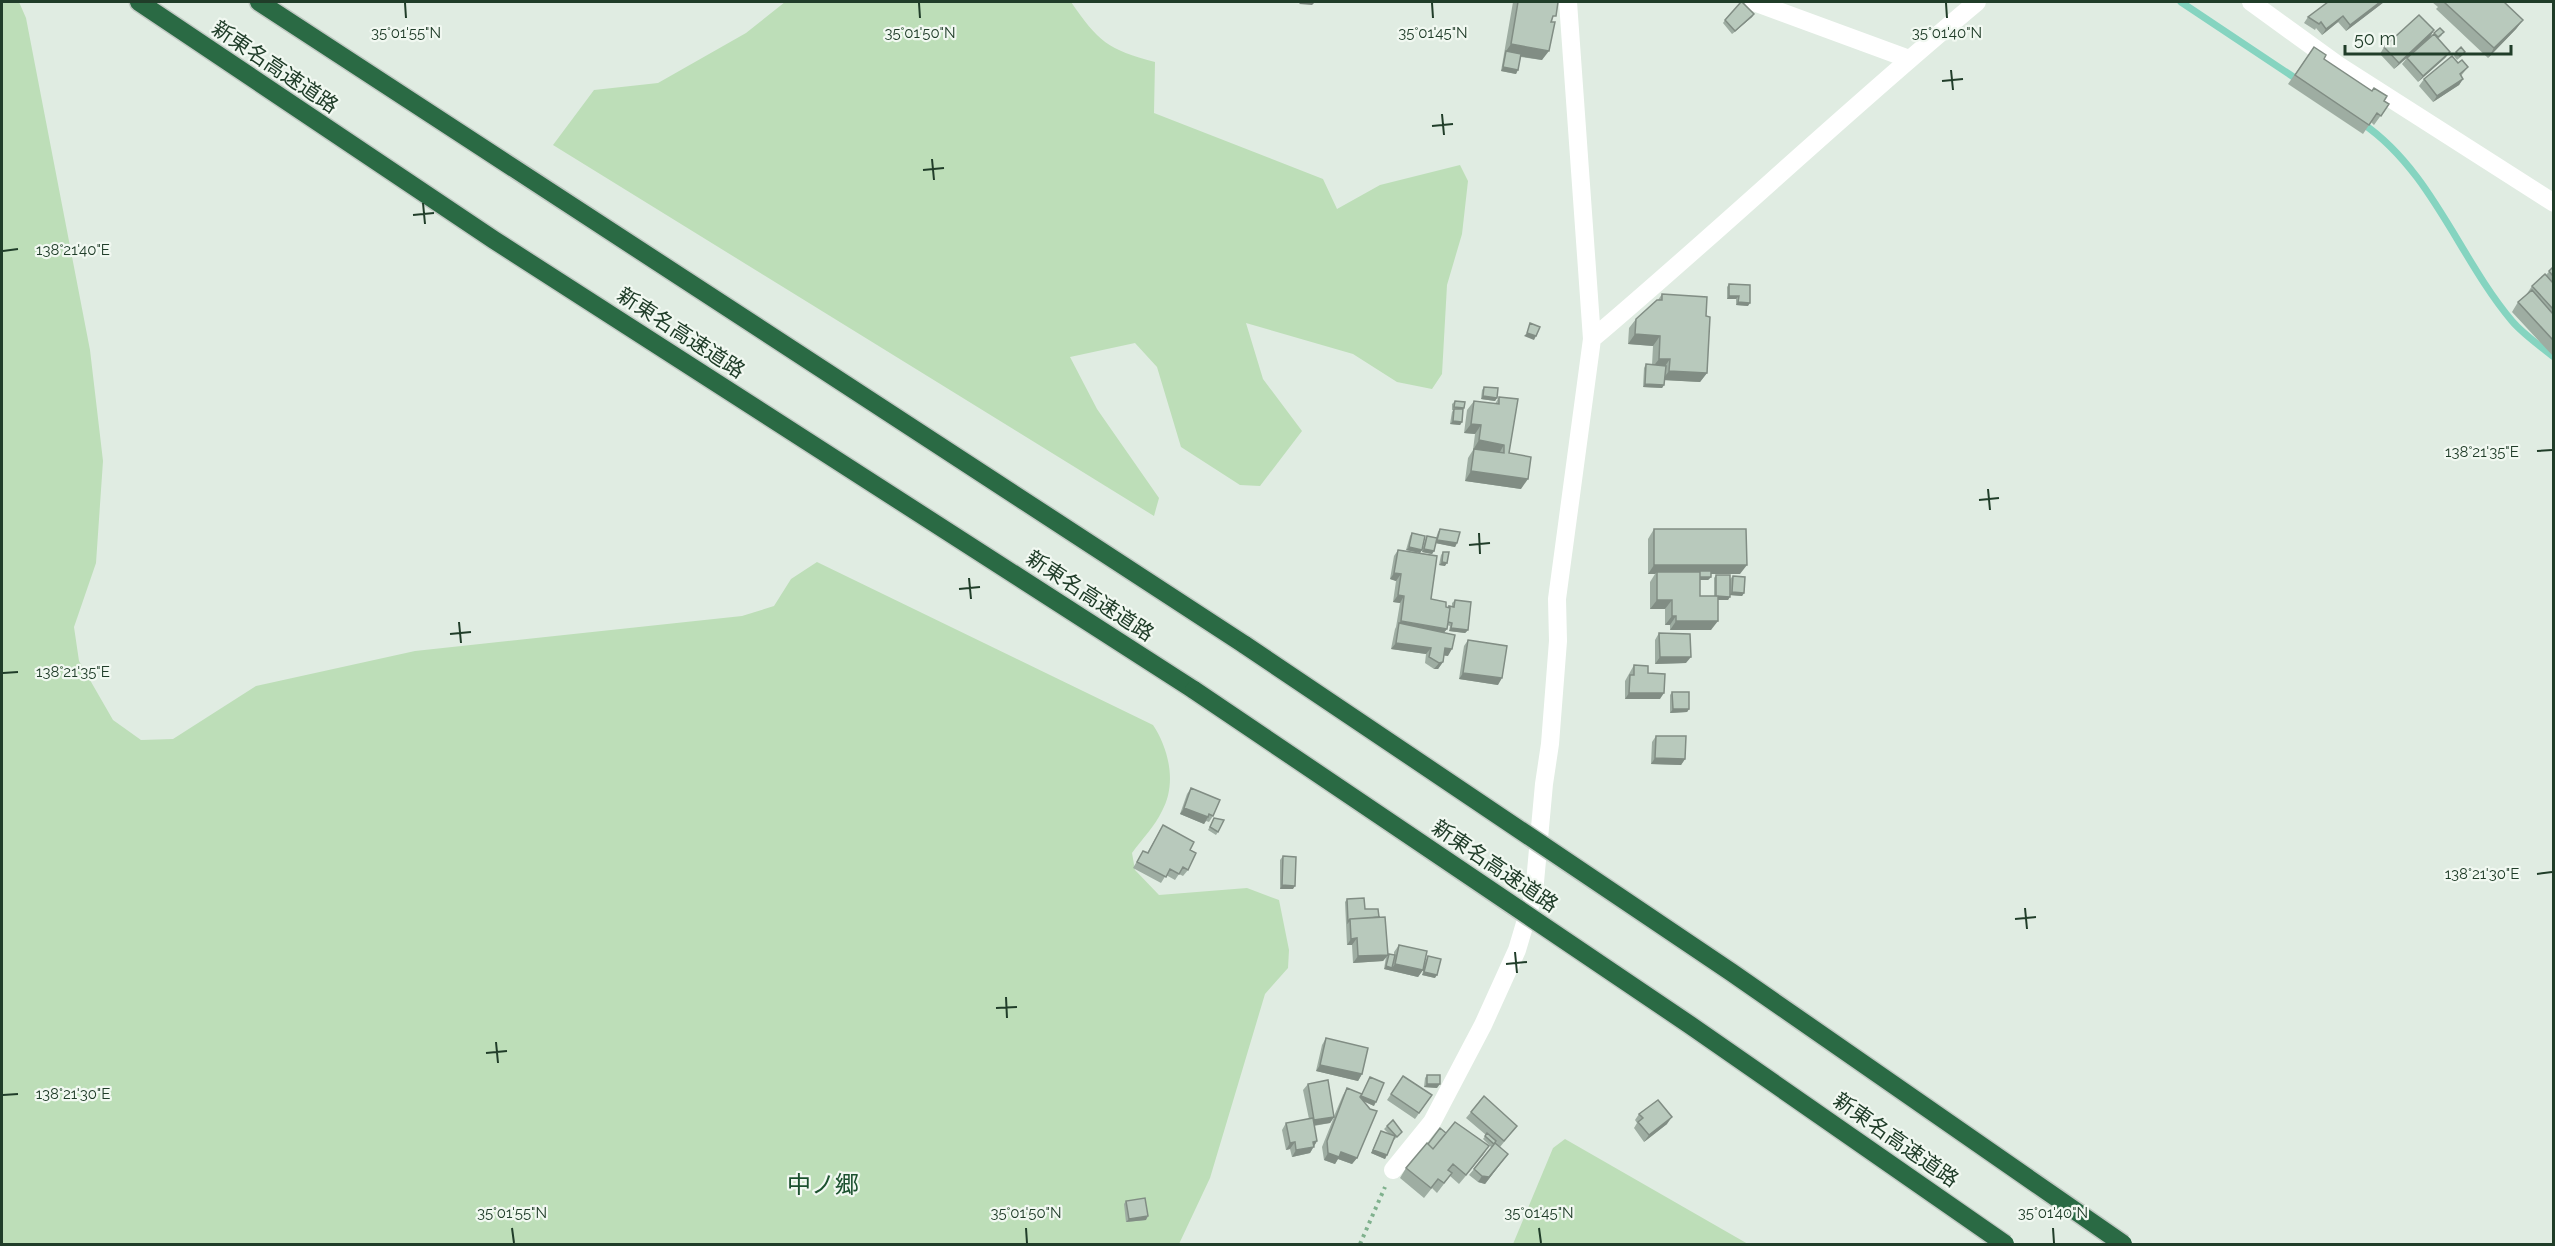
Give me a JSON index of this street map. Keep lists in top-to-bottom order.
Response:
{
  "streets": {
    "highway": ["新東名高速道路"]
  },
  "districts": ["中ノ郷"],
  "scale_bar": "50 m",
  "coordinates": [
    "35°01'55\"N",
    "35°01'50\"N",
    "35°01'45\"N",
    "35°01'40\"N",
    "138°21'40\"E",
    "138°21'35\"E",
    "138°21'30\"E"
  ]
}
